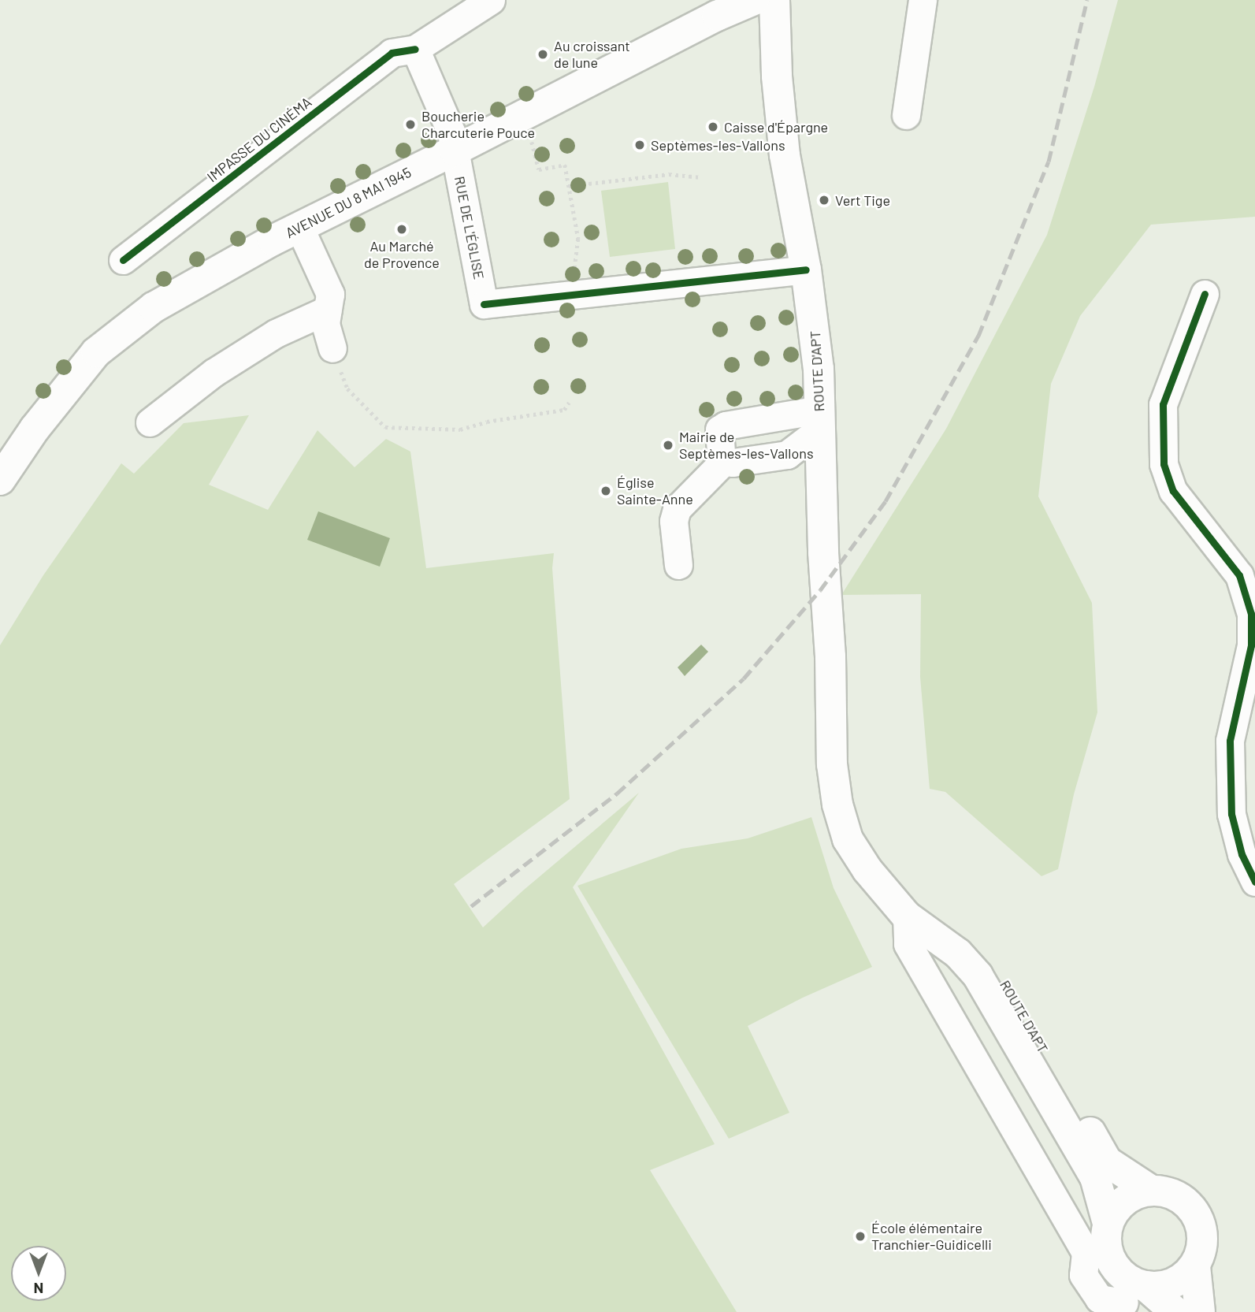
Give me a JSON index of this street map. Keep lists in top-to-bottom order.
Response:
{
  "streets": {
    "main road": ["AVENUE DU 8 MAI 1945", "ROUTE D'APT"],
    "street": ["IMPASSE DU CINÉMA", "RUE DE L'ÉGLISE"]
  },
  "crossings": [
    ["IMPASSE DU CINÉMA", "RUE DE L'ÉGLISE"],
    ["AVENUE DU 8 MAI 1945", "RUE DE L'ÉGLISE"]
  ],
  "places": [
    "Au croissant de lune",
    "Boucherie Charcuterie Pouce",
    "Caisse d'Épargne",
    "Septèmes-les-Vallons",
    "Vert Tige",
    "Au Marché de Provence",
    "Mairie de Septèmes-les-Vallons",
    "Église Sainte-Anne",
    "École élémentaire Tranchier-Guidicelli"
  ],
  "north": "bottom"
}
